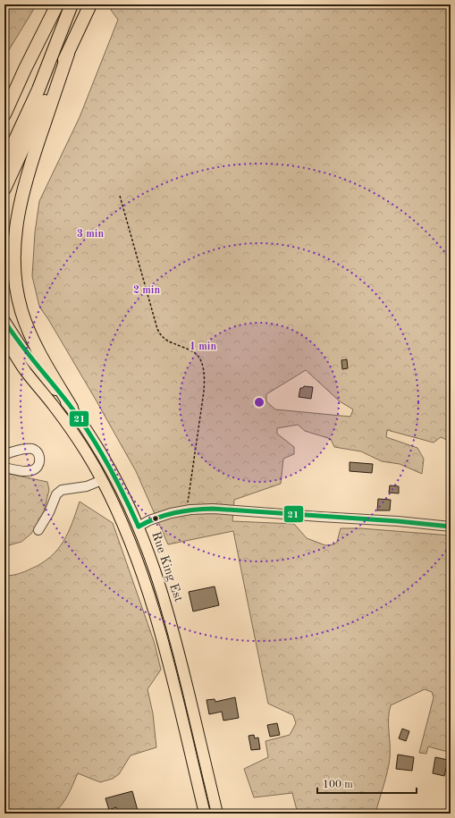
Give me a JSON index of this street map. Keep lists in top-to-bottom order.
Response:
{
  "streets": {
    "main road": ["Rue King Est"]
  },
  "lines": ["transit line 21"],
  "scale_bar": "100 m",
  "rings": ["3 min", "2 min", "1 min"]
}
